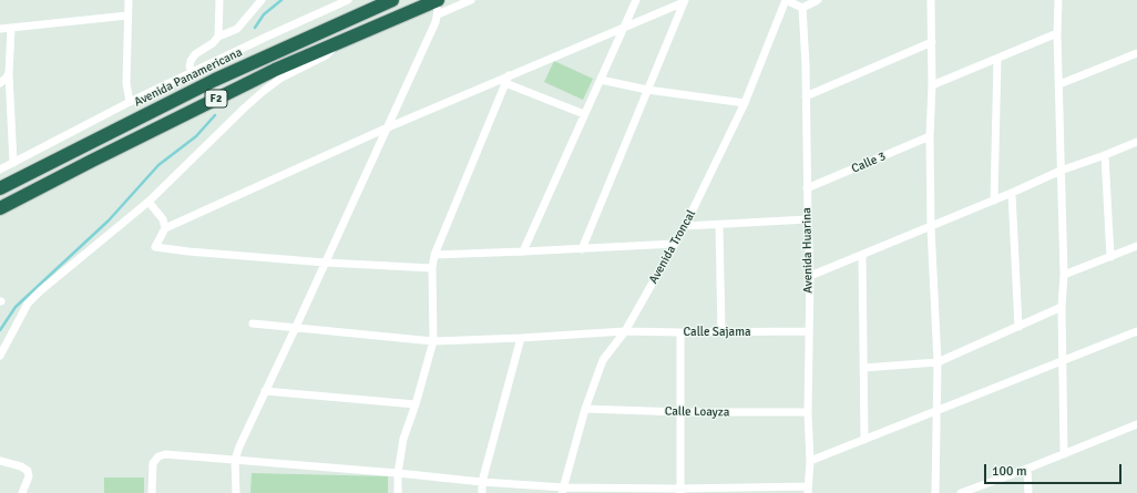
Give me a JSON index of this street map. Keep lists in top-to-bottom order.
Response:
{
  "streets": {
    "highway": ["Avenida Panamericana", "F2"],
    "street": [
      "Calle 3",
      "Avenida Troncal",
      "Avenida Huarina",
      "Calle Sajama",
      "Calle Loayza"
    ]
  },
  "crossings": [
    ["Calle 3", "Avenida Huarina"],
    ["Avenida Troncal", "Calle Sajama"],
    ["Avenida Troncal", "Calle Loayza"],
    ["Avenida Huarina", "Calle Sajama"],
    ["Avenida Huarina", "Calle Loayza"]
  ],
  "scale_bar": "100 m"
}
